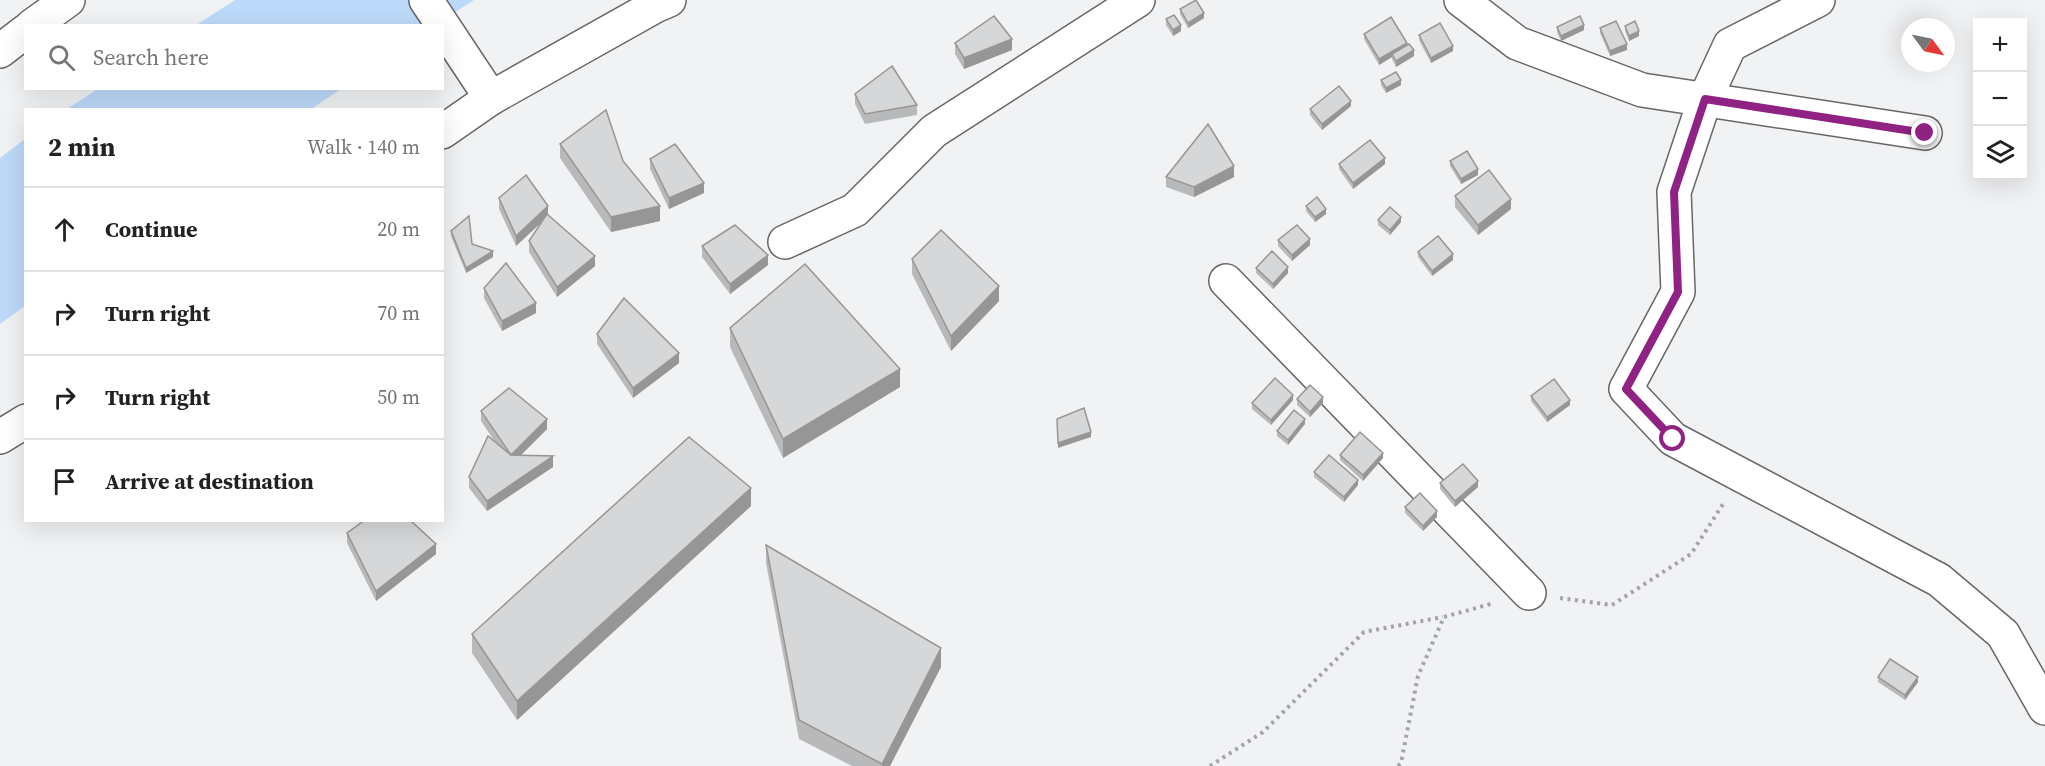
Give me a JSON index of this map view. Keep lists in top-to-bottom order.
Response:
{
  "north": "bottom right",
  "page": {
    "map_buttons": ["+", "−"],
    "search": "Search here",
    "heading": ["2 min", "Walk · 140 m"],
    "list": [
      ["Continue", "20 m"],
      ["Turn right", "70 m"],
      ["Turn right", "50 m"],
      "Arrive at destination"
    ]
  }
}
